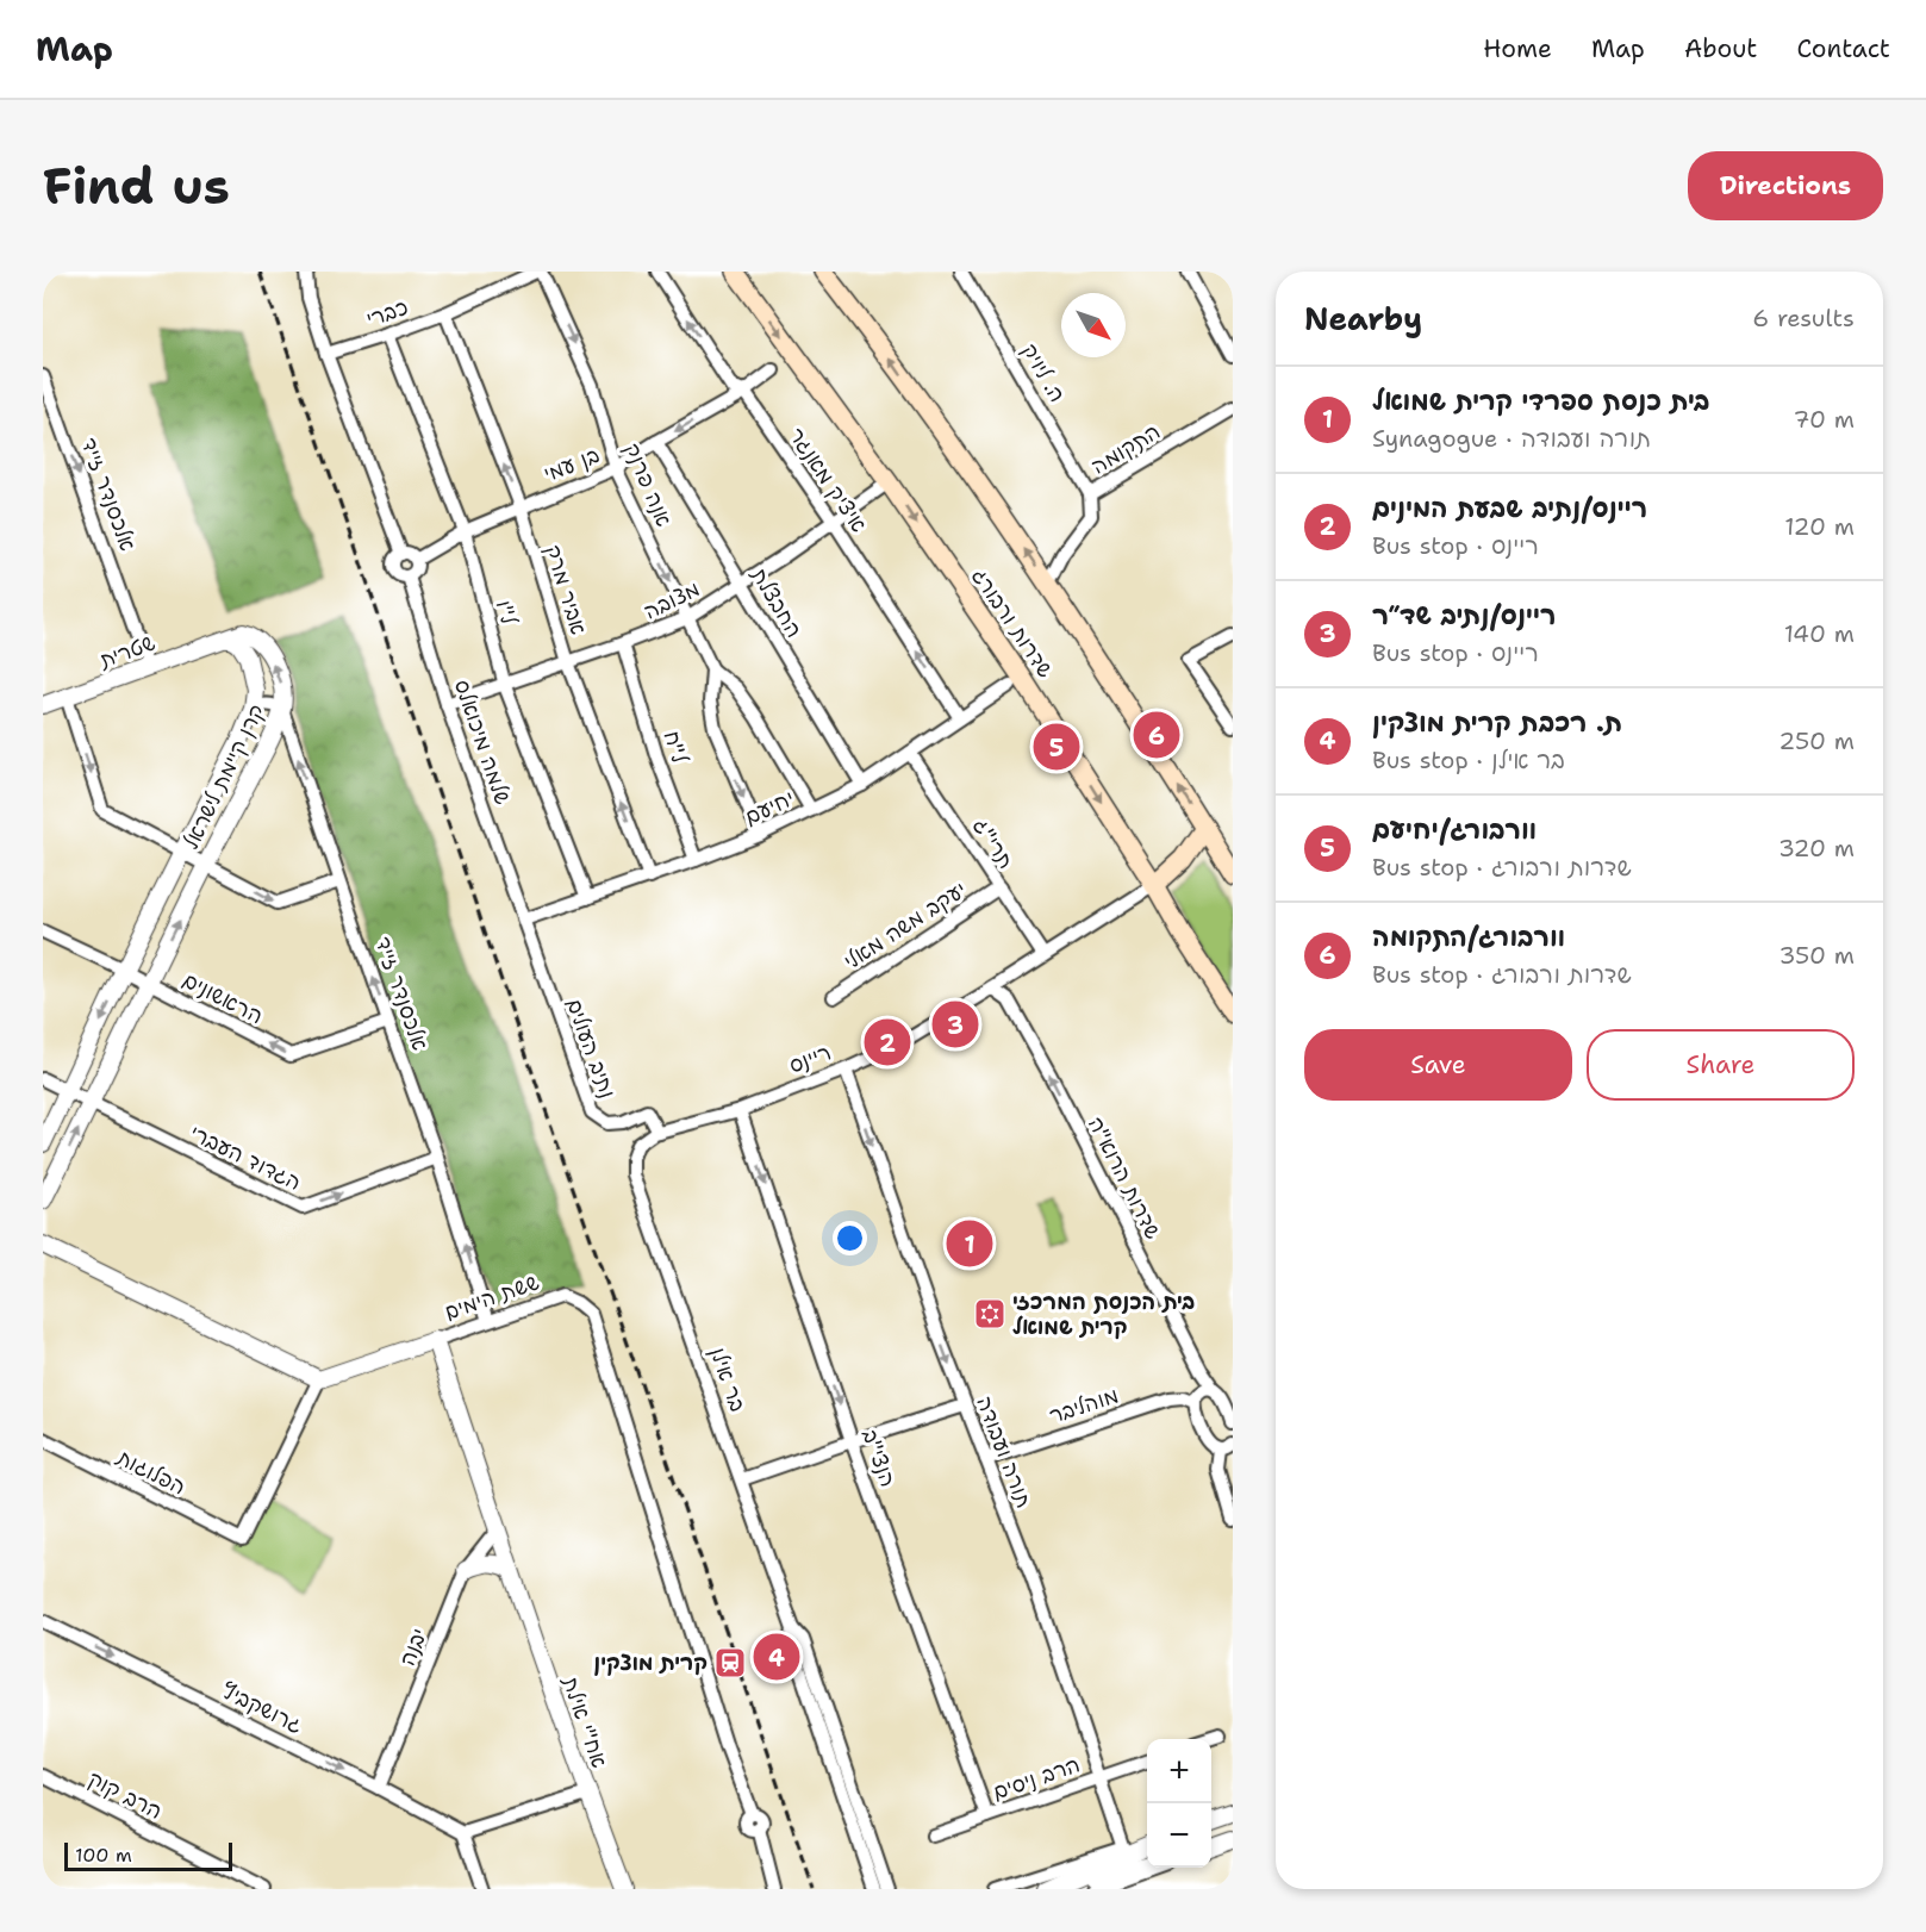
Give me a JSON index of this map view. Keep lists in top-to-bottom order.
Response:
{
  "streets": {
    "main road": ["שדרות ורבורג", "ריינס"],
    "street": [
      "כברי",
      "ה. ליויק",
      "התקומה",
      "בן עמי",
      "איציק מאנגר",
      "אנה פרנק",
      "אלכסנדר זייד",
      "אביר מרק",
      "מצובה",
      "החבצלת",
      "ל\"ו",
      "שטרית",
      "שלמה מיכואלס",
      "ל\"ח",
      "קרן קיימת לישראל",
      "יחיעם",
      "תרי\"ג",
      "יעקב משה מאלי",
      "הראשונים",
      "נתיב העולים",
      "הגדוד העברי",
      "שדרות הרוא\"ה",
      "ששת הימים",
      "בר אילן",
      "מוהליבר",
      "תורה ועבודה",
      "הנצי\"ב",
      "הפלוגות",
      "יבנה",
      "גרושקביץ",
      "אח\"י אילת",
      "הרב ניסים",
      "הרב קוק"
    ]
  },
  "crossings": [
    ["כברי", "אנה פרנק"],
    ["כברי", "אביר מרק"],
    ["כברי", "ל\"ו"],
    ["ה. ליויק", "התקומה"],
    ["בן עמי", "איציק מאנגר"],
    ["בן עמי", "אנה פרנק"],
    ["בן עמי", "אביר מרק"],
    ["בן עמי", "החבצלת"],
    ["בן עמי", "ל\"ו"],
    ["בן עמי", "שלמה מיכואלס"],
    ["איציק מאנגר", "מצובה"],
    ["איציק מאנגר", "יחיעם"],
    ["אנה פרנק", "מצובה"],
    ["אנה פרנק", "יחיעם"],
    ["אלכסנדר זייד", "שטרית"],
    ["אלכסנדר זייד", "קרן קיימת לישראל"],
    ["אלכסנדר זייד", "הראשונים"],
    ["אלכסנדר זייד", "הגדוד העברי"],
    ["אלכסנדר זייד", "ששת הימים"],
    ["אביר מרק", "מצובה"],
    ["אביר מרק", "יחיעם"],
    ["מצובה", "החבצלת"],
    ["מצובה", "ל\"ו"],
    ["מצובה", "שדרות ורבורג"],
    ["מצובה", "שלמה מיכואלס"],
    ["מצובה", "ל\"ח"],
    ["החבצלת", "יחיעם"],
    ["ל\"ו", "יחיעם"],
    ["שדרות ורבורג", "ריינס"],
    ["שטרית", "קרן קיימת לישראל"],
    ["שלמה מיכואלס", "יחיעם"],
    ["שלמה מיכואלס", "נתיב העולים"],
    ["ל\"ח", "יחיעם"],
    ["קרן קיימת לישראל", "הראשונים"],
    ["קרן קיימת לישראל", "הגדוד העברי"],
    ["יחיעם", "תרי\"ג"],
    ["יחיעם", "נתיב העולים"],
    ["תרי\"ג", "יעקב משה מאלי"],
    ["תרי\"ג", "ריינס"],
    ["נתיב העולים", "ריינס"],
    ["ריינס", "שדרות הרוא\"ה"],
    ["ריינס", "בר אילן"],
    ["ריינס", "תורה ועבודה"],
    ["ריינס", "הנצי\"ב"],
    ["ששת הימים", "הפלוגות"],
    ["מוהליבר", "תורה ועבודה"],
    ["תורה ועבודה", "הרב ניסים"],
    ["הנצי\"ב", "הרב ניסים"],
    ["יבנה", "גרושקביץ"]
  ],
  "one_way": [
    "איציק מאנגר",
    "אביר מרק",
    "הראשונים",
    "הגדוד העברי",
    "שדרות הרוא\"ה",
    "תורה ועבודה",
    "הנצי\"ב",
    "גרושקביץ"
  ],
  "places": {
    "synagogue": ["בית הכנסת המרכזי קרית שמואל"],
    "station": ["קרית מוצקין"]
  },
  "scale_bar": "100 m",
  "north": "bottom right",
  "page": {
    "header": "Map",
    "nav": [
      "Home",
      "Map",
      "About",
      "Contact"
    ],
    "buttons": [
      "Directions",
      ["Save", "Share"]
    ],
    "title": "Find us",
    "heading": ["Nearby", "6 results"],
    "list": [
      {
        "mark": "1",
        "name": "בית כנסת ספרדי קרית שמואל",
        "note": "Synagogue · תורה ועבודה",
        "value": "70 m"
      },
      {
        "mark": "2",
        "name": "ריינס/נתיב שבעת המינים",
        "note": "Bus stop · ריינס",
        "value": "120 m"
      },
      {
        "mark": "3",
        "name": "ריינס/נתיב שד״ר",
        "note": "Bus stop · ריינס",
        "value": "140 m"
      },
      {
        "mark": "4",
        "name": "ת. רכבת קרית מוצקין",
        "note": "Bus stop · בר אילן",
        "value": "250 m"
      },
      {
        "mark": "5",
        "name": "וורבורג/יחיעם",
        "note": "Bus stop · שדרות ורבורג",
        "value": "320 m"
      },
      {
        "mark": "6",
        "name": "וורבורג/התקומה",
        "note": "Bus stop · שדרות ורבורג",
        "value": "350 m"
      }
    ],
    "pins": [
      "6",
      "5",
      "3",
      "2",
      "1",
      "4"
    ],
    "map_buttons": ["+", "−"],
    "scale": "100 m"
  }
}
